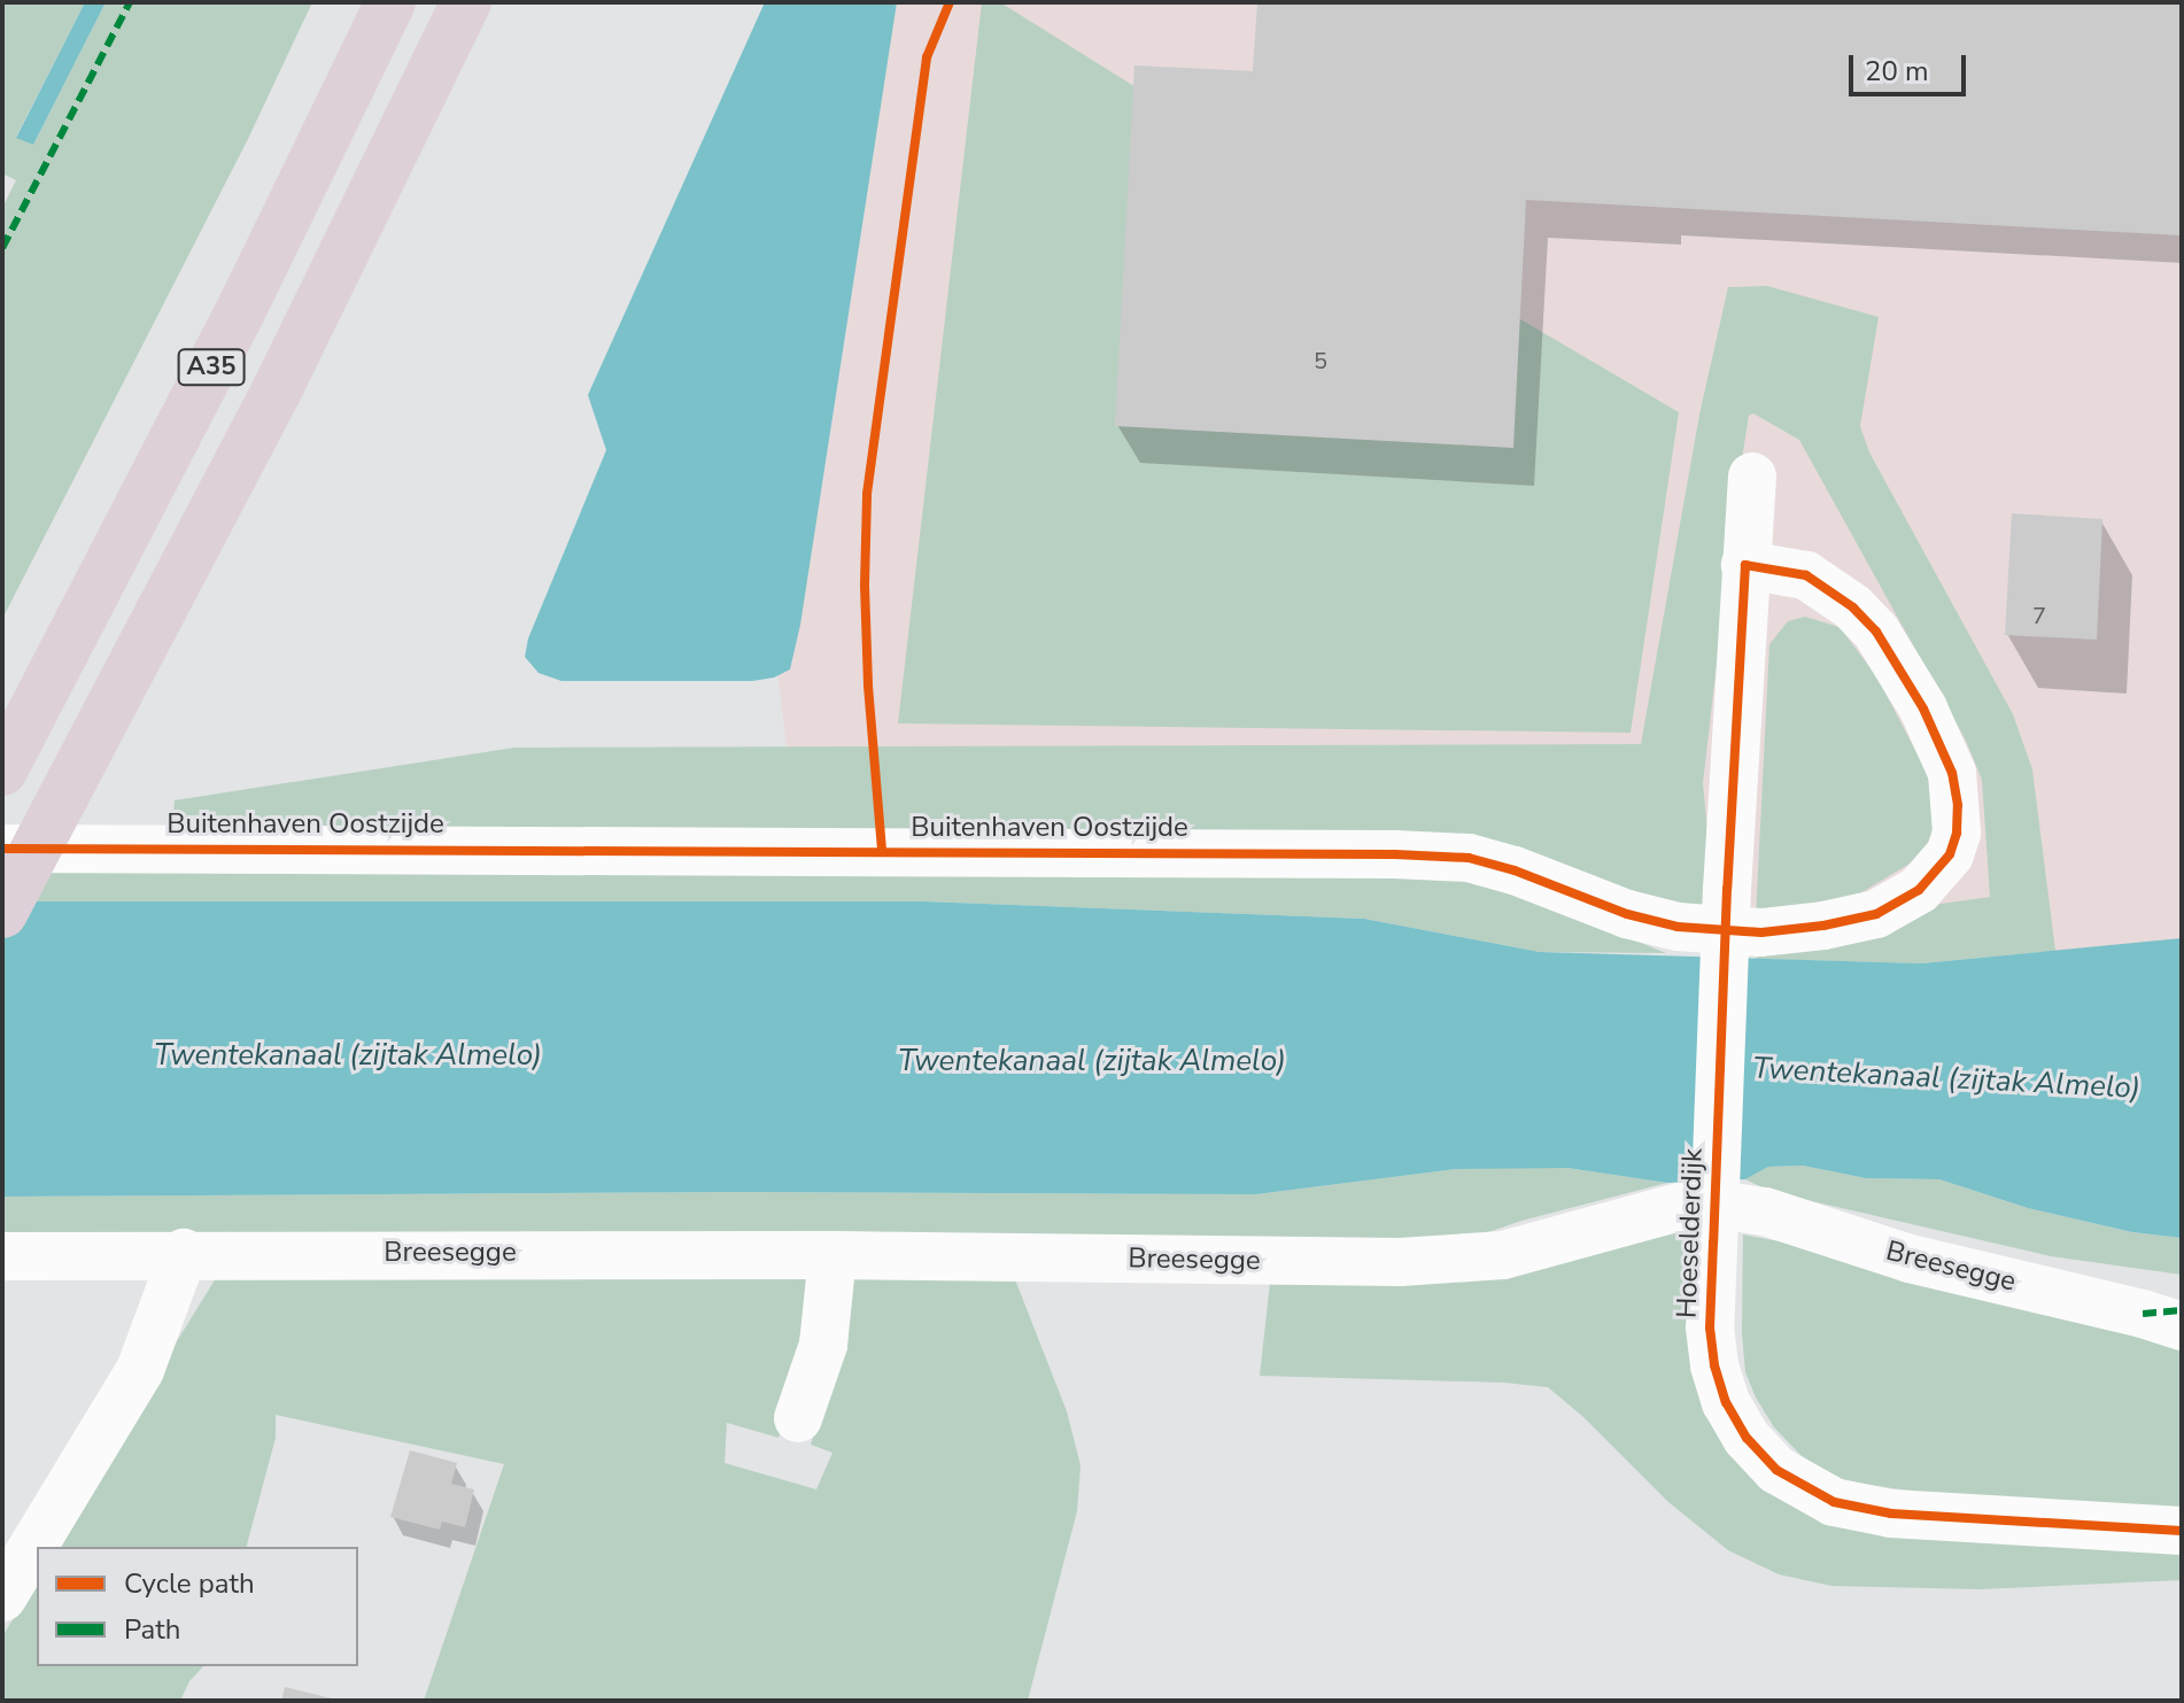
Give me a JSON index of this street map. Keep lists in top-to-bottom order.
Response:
{
  "streets": {
    "highway": ["A35"],
    "street": ["Buitenhaven Oostzijde", "Hoeselderdijk", "Breesegge"]
  },
  "crossings": [
    ["Buitenhaven Oostzijde", "Hoeselderdijk"]
  ],
  "water": ["Twentekanaal (zijtak Almelo)"],
  "house_numbers": ["5", "7"],
  "legend": ["Cycle path", "Path"],
  "scale_bar": "20 m"
}
